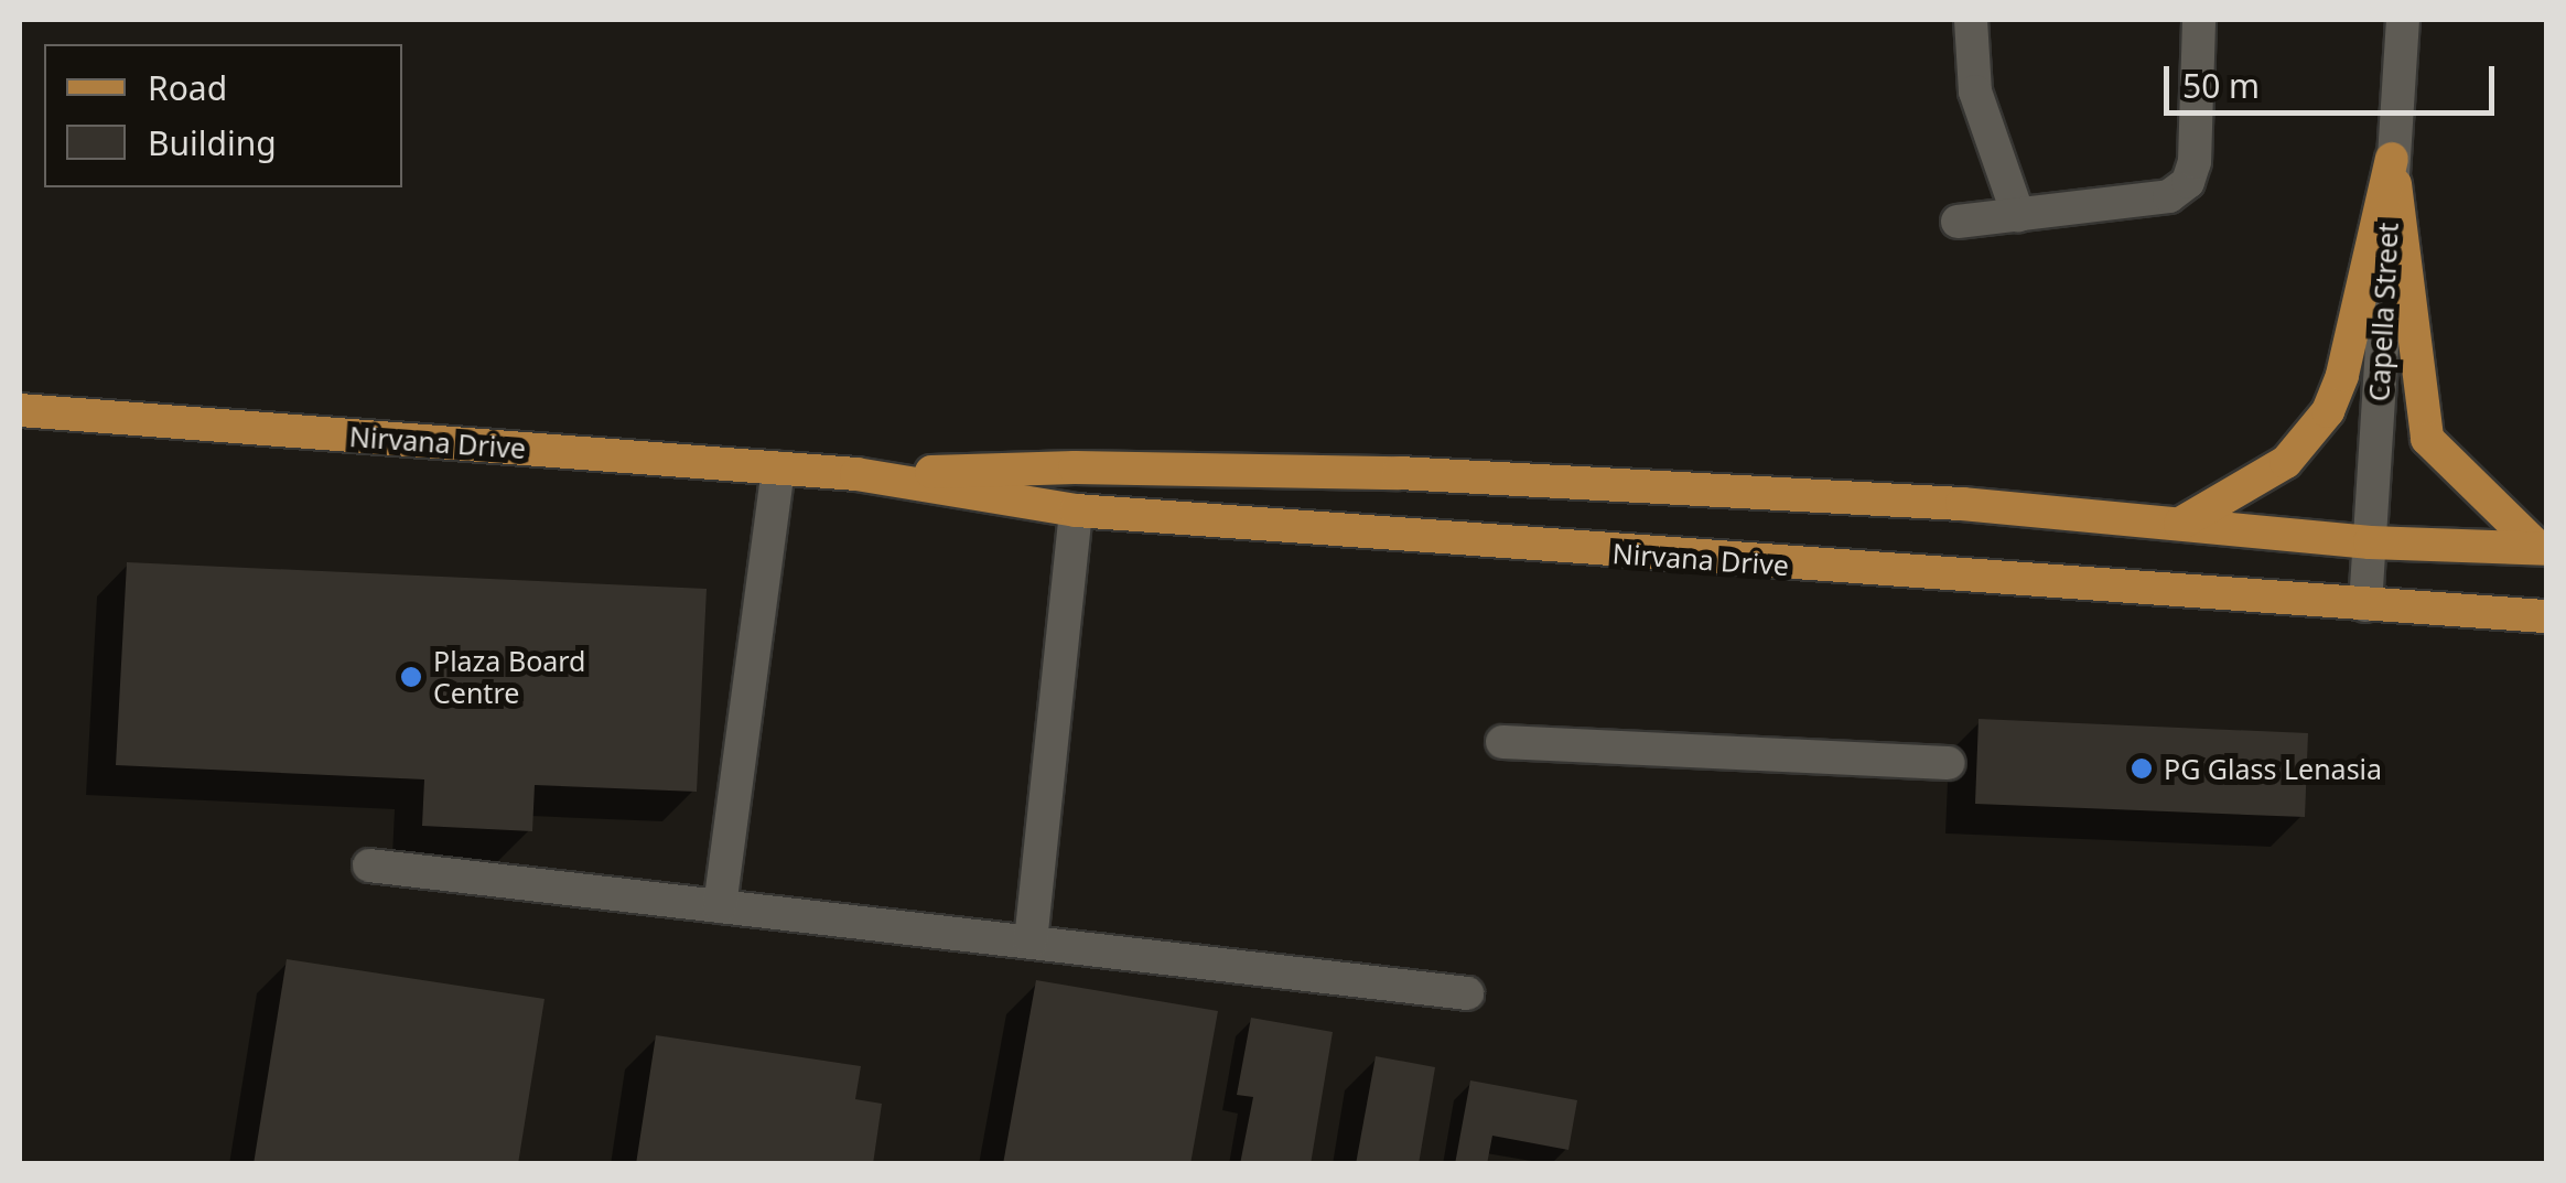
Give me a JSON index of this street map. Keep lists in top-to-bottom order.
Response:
{
  "streets": {
    "main road": ["Nirvana Drive"],
    "street": ["Capella Street"]
  },
  "crossings": [
    ["Capella Street", "Nirvana Drive"]
  ],
  "places": ["Plaza Board Centre", "PG Glass Lenasia"],
  "legend": ["Road", "Building"],
  "scale_bar": "50 m"
}
